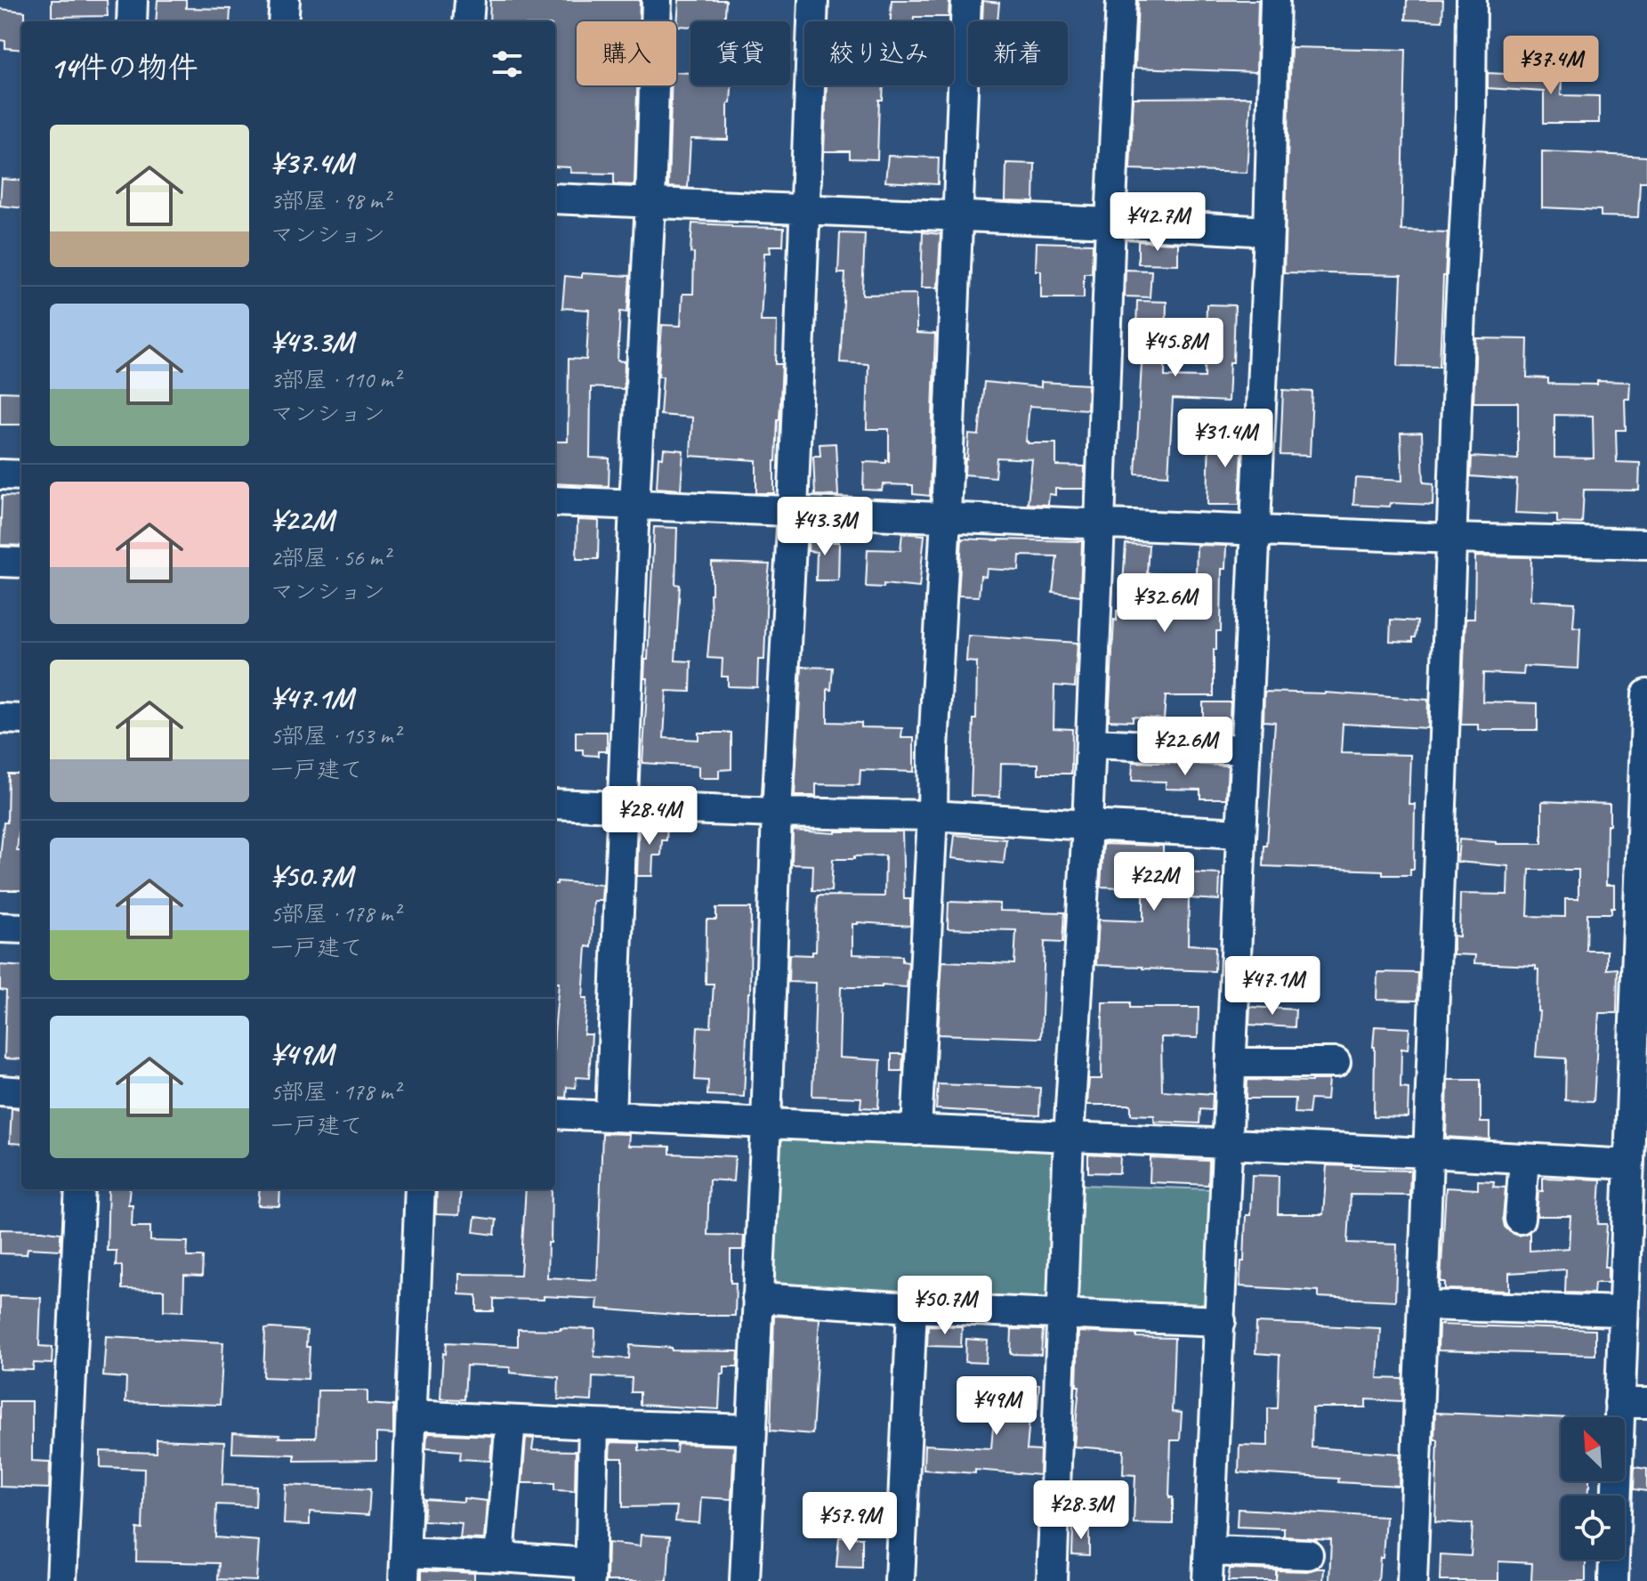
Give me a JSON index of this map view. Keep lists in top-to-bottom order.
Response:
{
  "north": "top left",
  "page": {
    "chip": [
      "購入",
      "賃貸",
      "絞り込み",
      "新着"
    ],
    "heading": "14件の物件",
    "price": [
      "¥37.4M",
      "¥42.7M",
      "¥45.8M",
      "¥31.4M",
      "¥43.3M",
      "¥32.6M",
      "¥22.6M",
      "¥28.4M",
      "¥22M",
      "¥47.1M",
      "¥50.7M",
      "¥49M",
      "¥28.3M",
      "¥57.9M"
    ],
    "list": [
      {
        "name": "¥37.4M",
        "note": "3部屋 · 98 m² · マンション"
      },
      {
        "name": "¥43.3M",
        "note": "3部屋 · 110 m² · マンション"
      },
      {
        "name": "¥22M",
        "note": "2部屋 · 56 m² · マンション"
      },
      {
        "name": "¥47.1M",
        "note": "5部屋 · 153 m² · 一戸建て"
      },
      {
        "name": "¥50.7M",
        "note": "5部屋 · 178 m² · 一戸建て"
      },
      {
        "name": "¥49M",
        "note": "5部屋 · 178 m² · 一戸建て"
      }
    ]
  }
}
